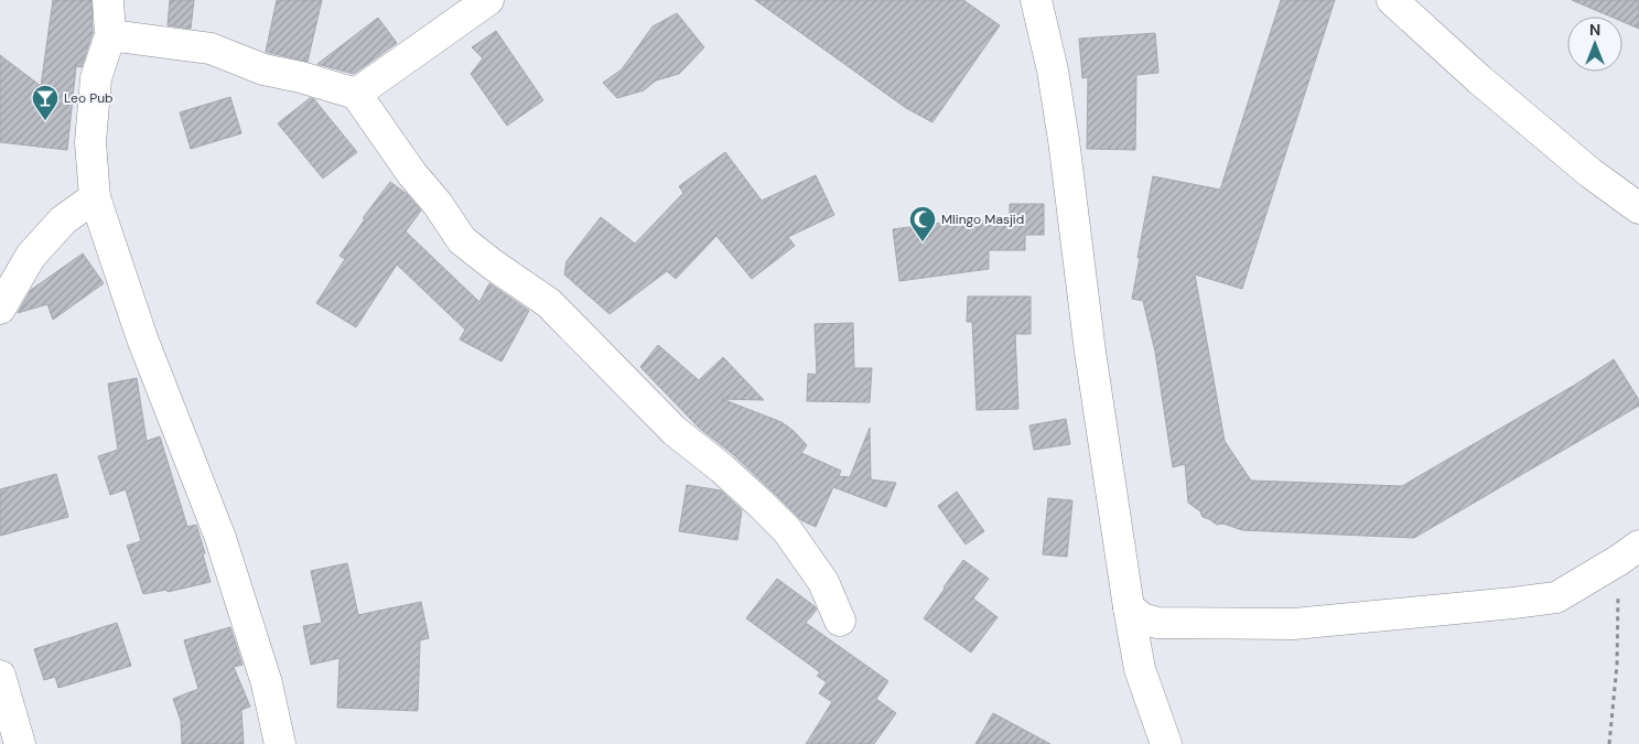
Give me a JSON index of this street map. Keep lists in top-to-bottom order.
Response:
{
  "places": {
    "bar": ["Leo Pub"],
    "mosque": ["Mlingo Masjid"]
  },
  "north": "top"
}
